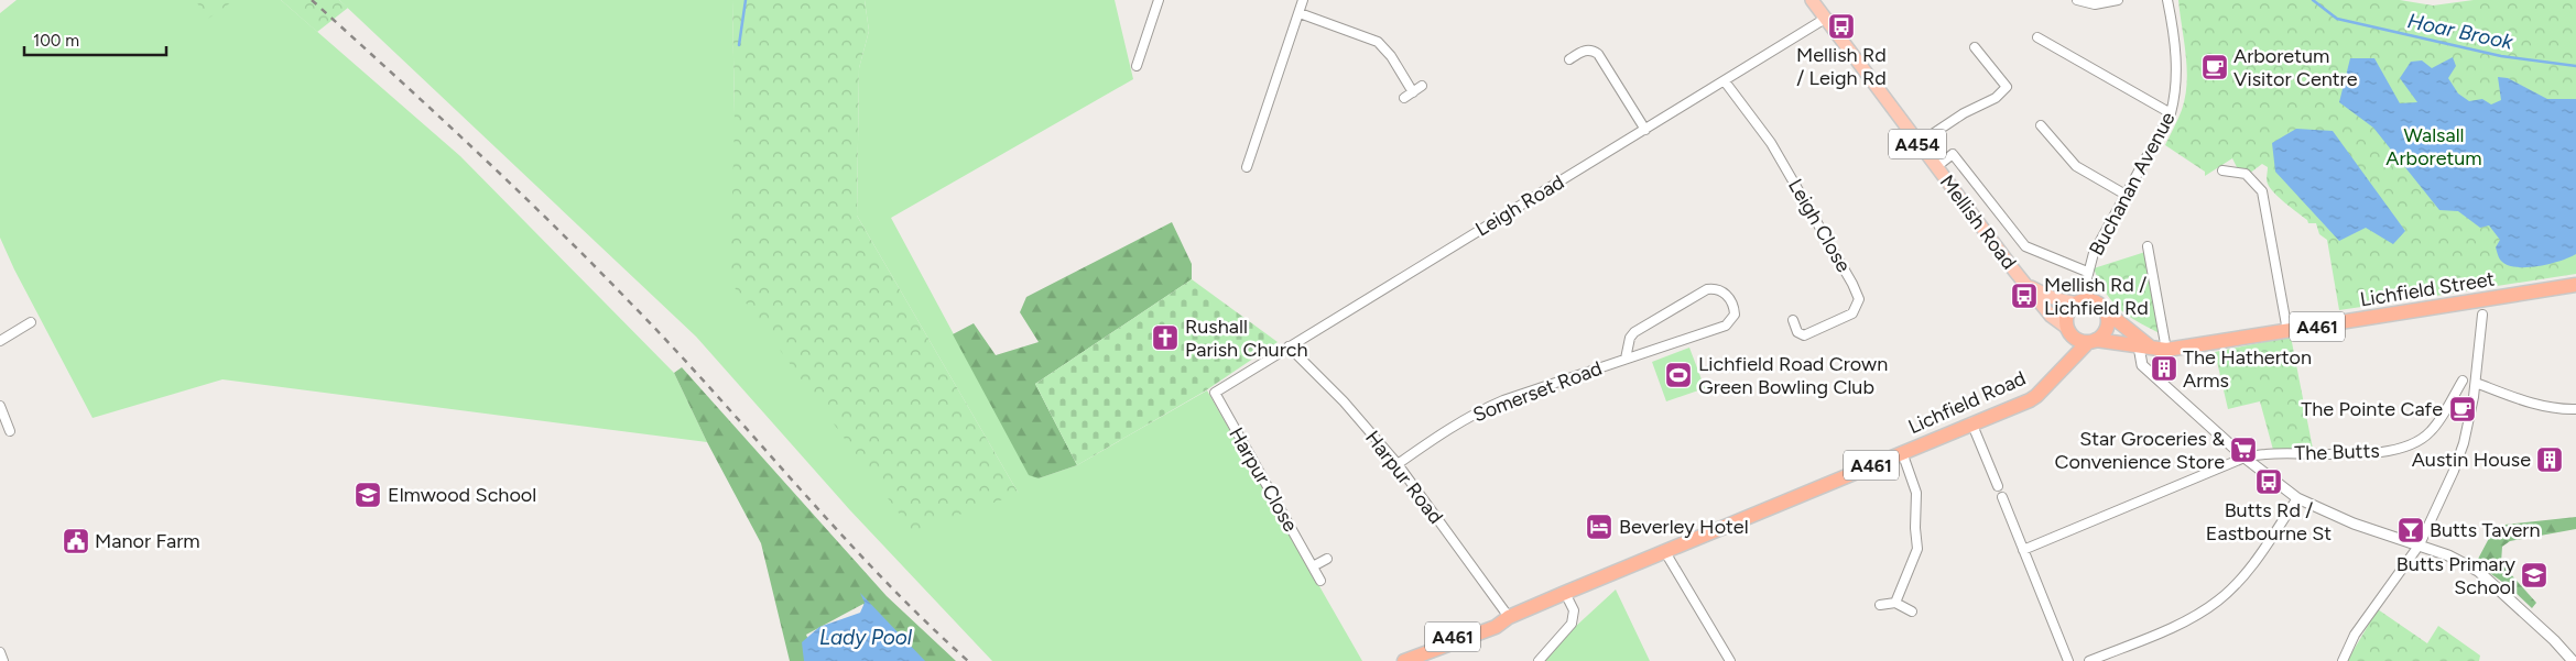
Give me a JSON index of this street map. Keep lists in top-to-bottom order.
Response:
{
  "streets": {
    "highway": ["Lichfield Street", "A461", "Lichfield Road"],
    "main road": ["A454", "Mellish Road"],
    "street": [
      "Buchanan Avenue",
      "Leigh Road",
      "Leigh Close",
      "Somerset Road",
      "The Butts",
      "Harpur Road",
      "Harpur Close"
    ]
  },
  "crossings": [
    ["Buchanan Avenue", "Mellish Road"],
    ["Buchanan Avenue", "Lichfield Street"],
    ["Buchanan Avenue", "Lichfield Road"],
    ["Leigh Road", "Mellish Road"],
    ["Leigh Road", "Leigh Close"],
    ["Leigh Road", "Harpur Road"],
    ["Leigh Road", "Harpur Close"],
    ["Mellish Road", "Lichfield Street"],
    ["Mellish Road", "Lichfield Road"],
    ["Lichfield Street", "Lichfield Road"],
    ["Somerset Road", "Harpur Road"],
    ["Lichfield Road", "Harpur Road"]
  ],
  "water": ["Hoar Brook", "Lady Pool"],
  "parks": ["Walsall Arboretum"],
  "places": {
    "bus stop": ["Mellish Rd / Leigh Rd", "Mellish Rd / Lichfield Rd", "Butts Rd / Eastbourne St"],
    "cafe": ["Arboretum Visitor Centre", "The Pointe Cafe"],
    "church": ["Rushall Parish Church"],
    "building": ["The Hatherton Arms", "Austin House"],
    "sports": ["Lichfield Road Crown Green Bowling Club"],
    "supermarket": ["Star Groceries & Convenience Store"],
    "school or university": ["Elmwood School", "Butts Primary School"],
    "hotel": ["Beverley Hotel"],
    "bar": ["Butts Tavern"],
    "public building": ["Manor Farm"]
  },
  "scale_bar": "100 m"
}
